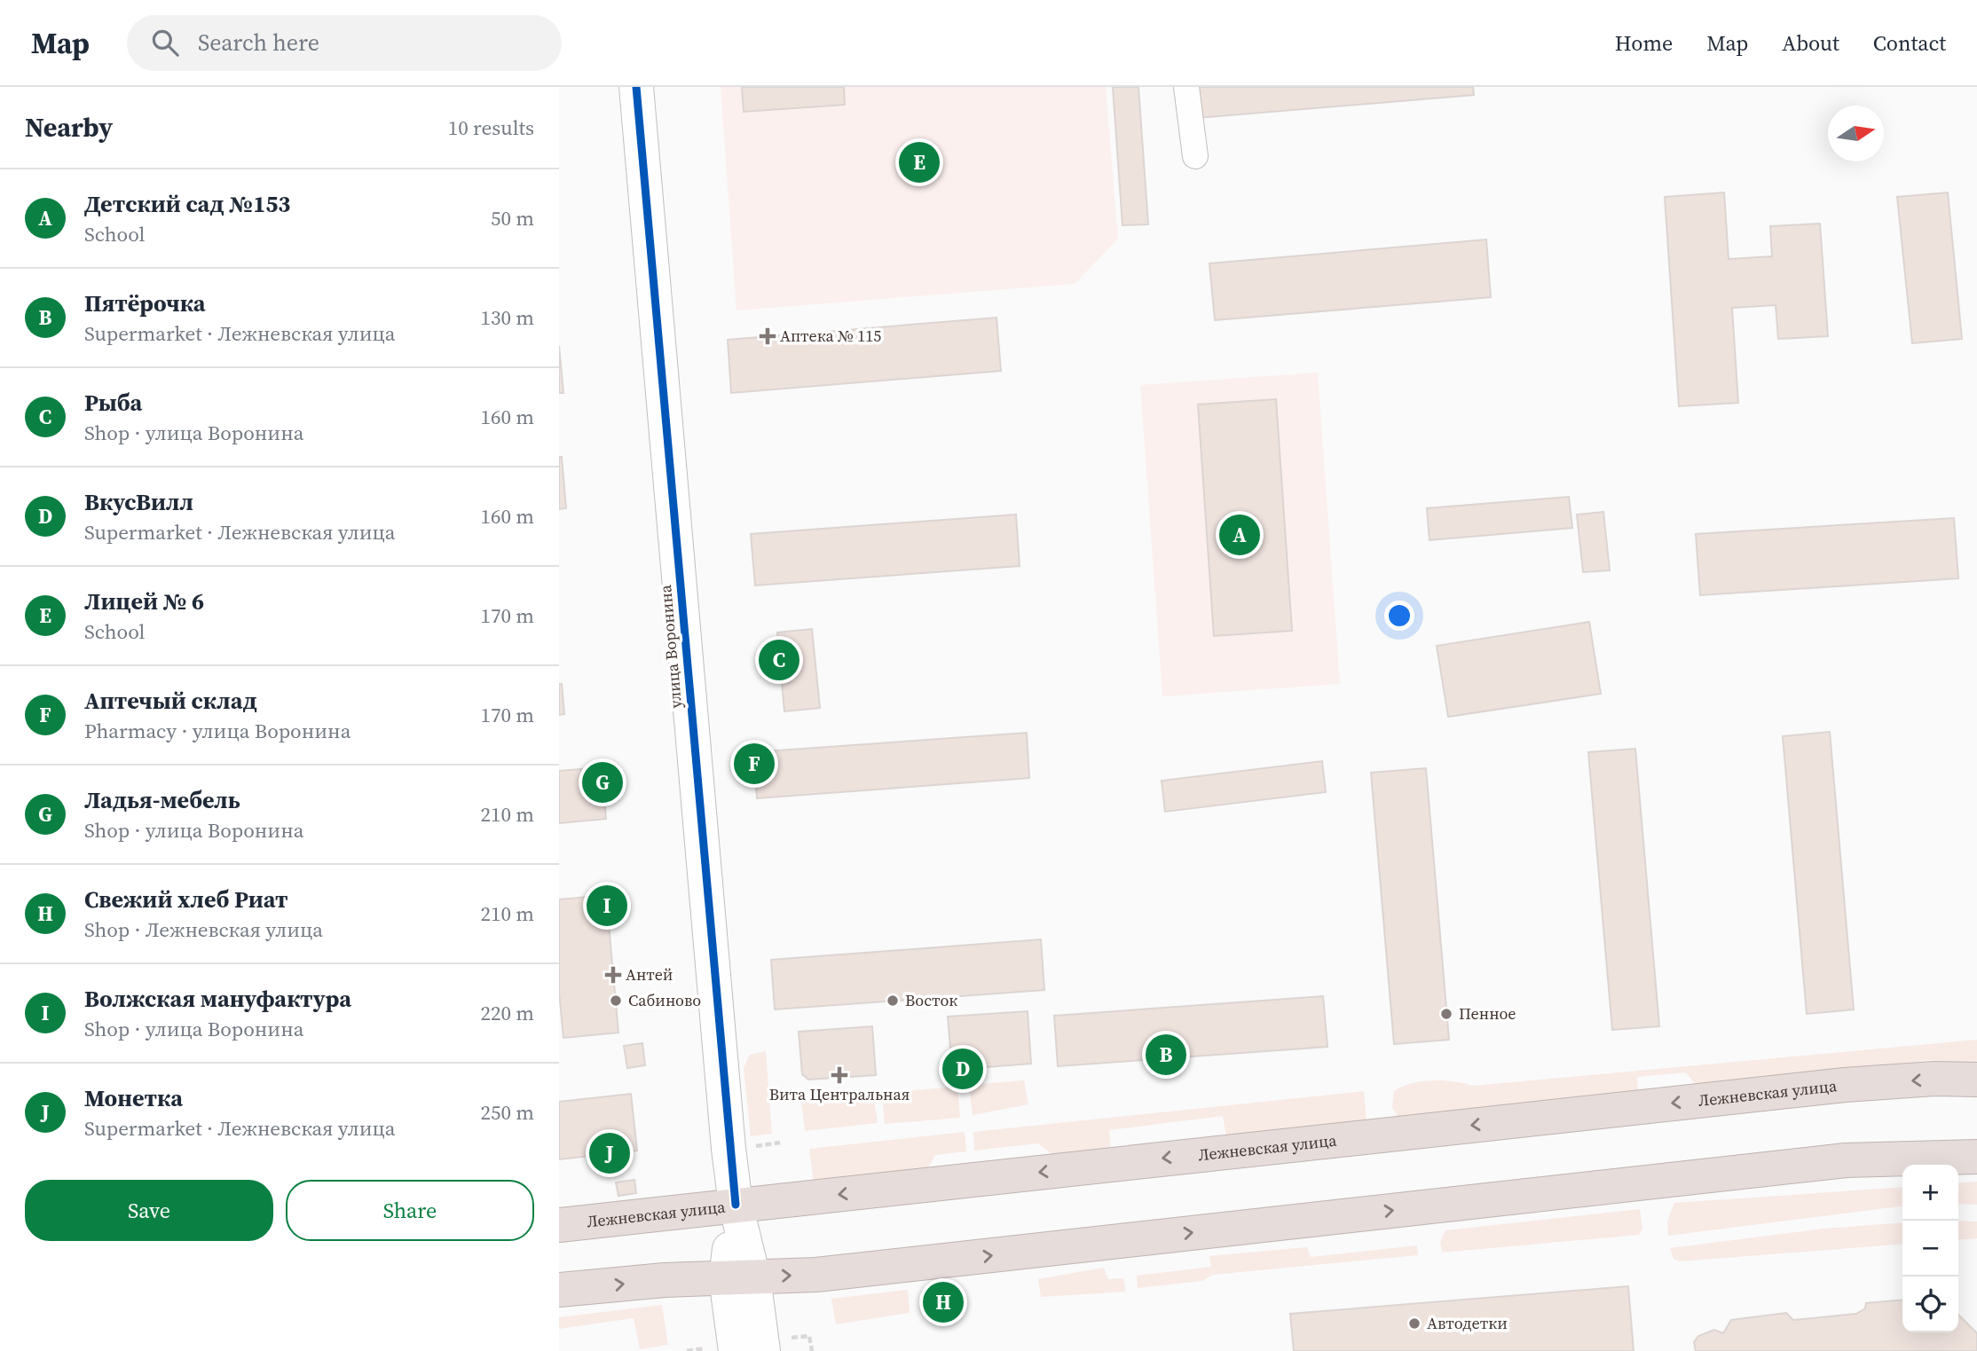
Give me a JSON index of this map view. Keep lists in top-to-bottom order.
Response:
{
  "streets": {
    "highway": ["Лежневская улица"],
    "street": ["улица Воронина"]
  },
  "crossings": [
    ["улица Воронина", "Лежневская улица"]
  ],
  "places": {
    "health": ["Аптека № 115", "Антей", "Вита Центральная"],
    "other": [
      "Сабиново",
      "Восток",
      "Пенное",
      "Автодетки"
    ]
  },
  "north": "right",
  "page": {
    "header": "Map",
    "search": "Search here",
    "nav": [
      "Home",
      "Map",
      "About",
      "Contact"
    ],
    "heading": ["Nearby", "10 results"],
    "pins": [
      "E",
      "A",
      "C",
      "F",
      "G",
      "I",
      "B",
      "D",
      "J",
      "H"
    ],
    "list": [
      {
        "mark": "A",
        "name": "Детский сад №153",
        "note": "School",
        "value": "50 m"
      },
      {
        "mark": "B",
        "name": "Пятёрочка",
        "note": "Supermarket · Лежневская улица",
        "value": "130 m"
      },
      {
        "mark": "C",
        "name": "Рыба",
        "note": "Shop · улица Воронина",
        "value": "160 m"
      },
      {
        "mark": "D",
        "name": "ВкусВилл",
        "note": "Supermarket · Лежневская улица",
        "value": "160 m"
      },
      {
        "mark": "E",
        "name": "Лицей № 6",
        "note": "School",
        "value": "170 m"
      },
      {
        "mark": "F",
        "name": "Аптечый склад",
        "note": "Pharmacy · улица Воронина",
        "value": "170 m"
      },
      {
        "mark": "G",
        "name": "Ладья-мебель",
        "note": "Shop · улица Воронина",
        "value": "210 m"
      },
      {
        "mark": "H",
        "name": "Свежий хлеб Риат",
        "note": "Shop · Лежневская улица",
        "value": "210 m"
      },
      {
        "mark": "I",
        "name": "Волжская мануфактура",
        "note": "Shop · улица Воронина",
        "value": "220 m"
      },
      {
        "mark": "J",
        "name": "Монетка",
        "note": "Supermarket · Лежневская улица",
        "value": "250 m"
      }
    ],
    "buttons": ["Save", "Share"],
    "map_buttons": ["+", "−"]
  }
}
